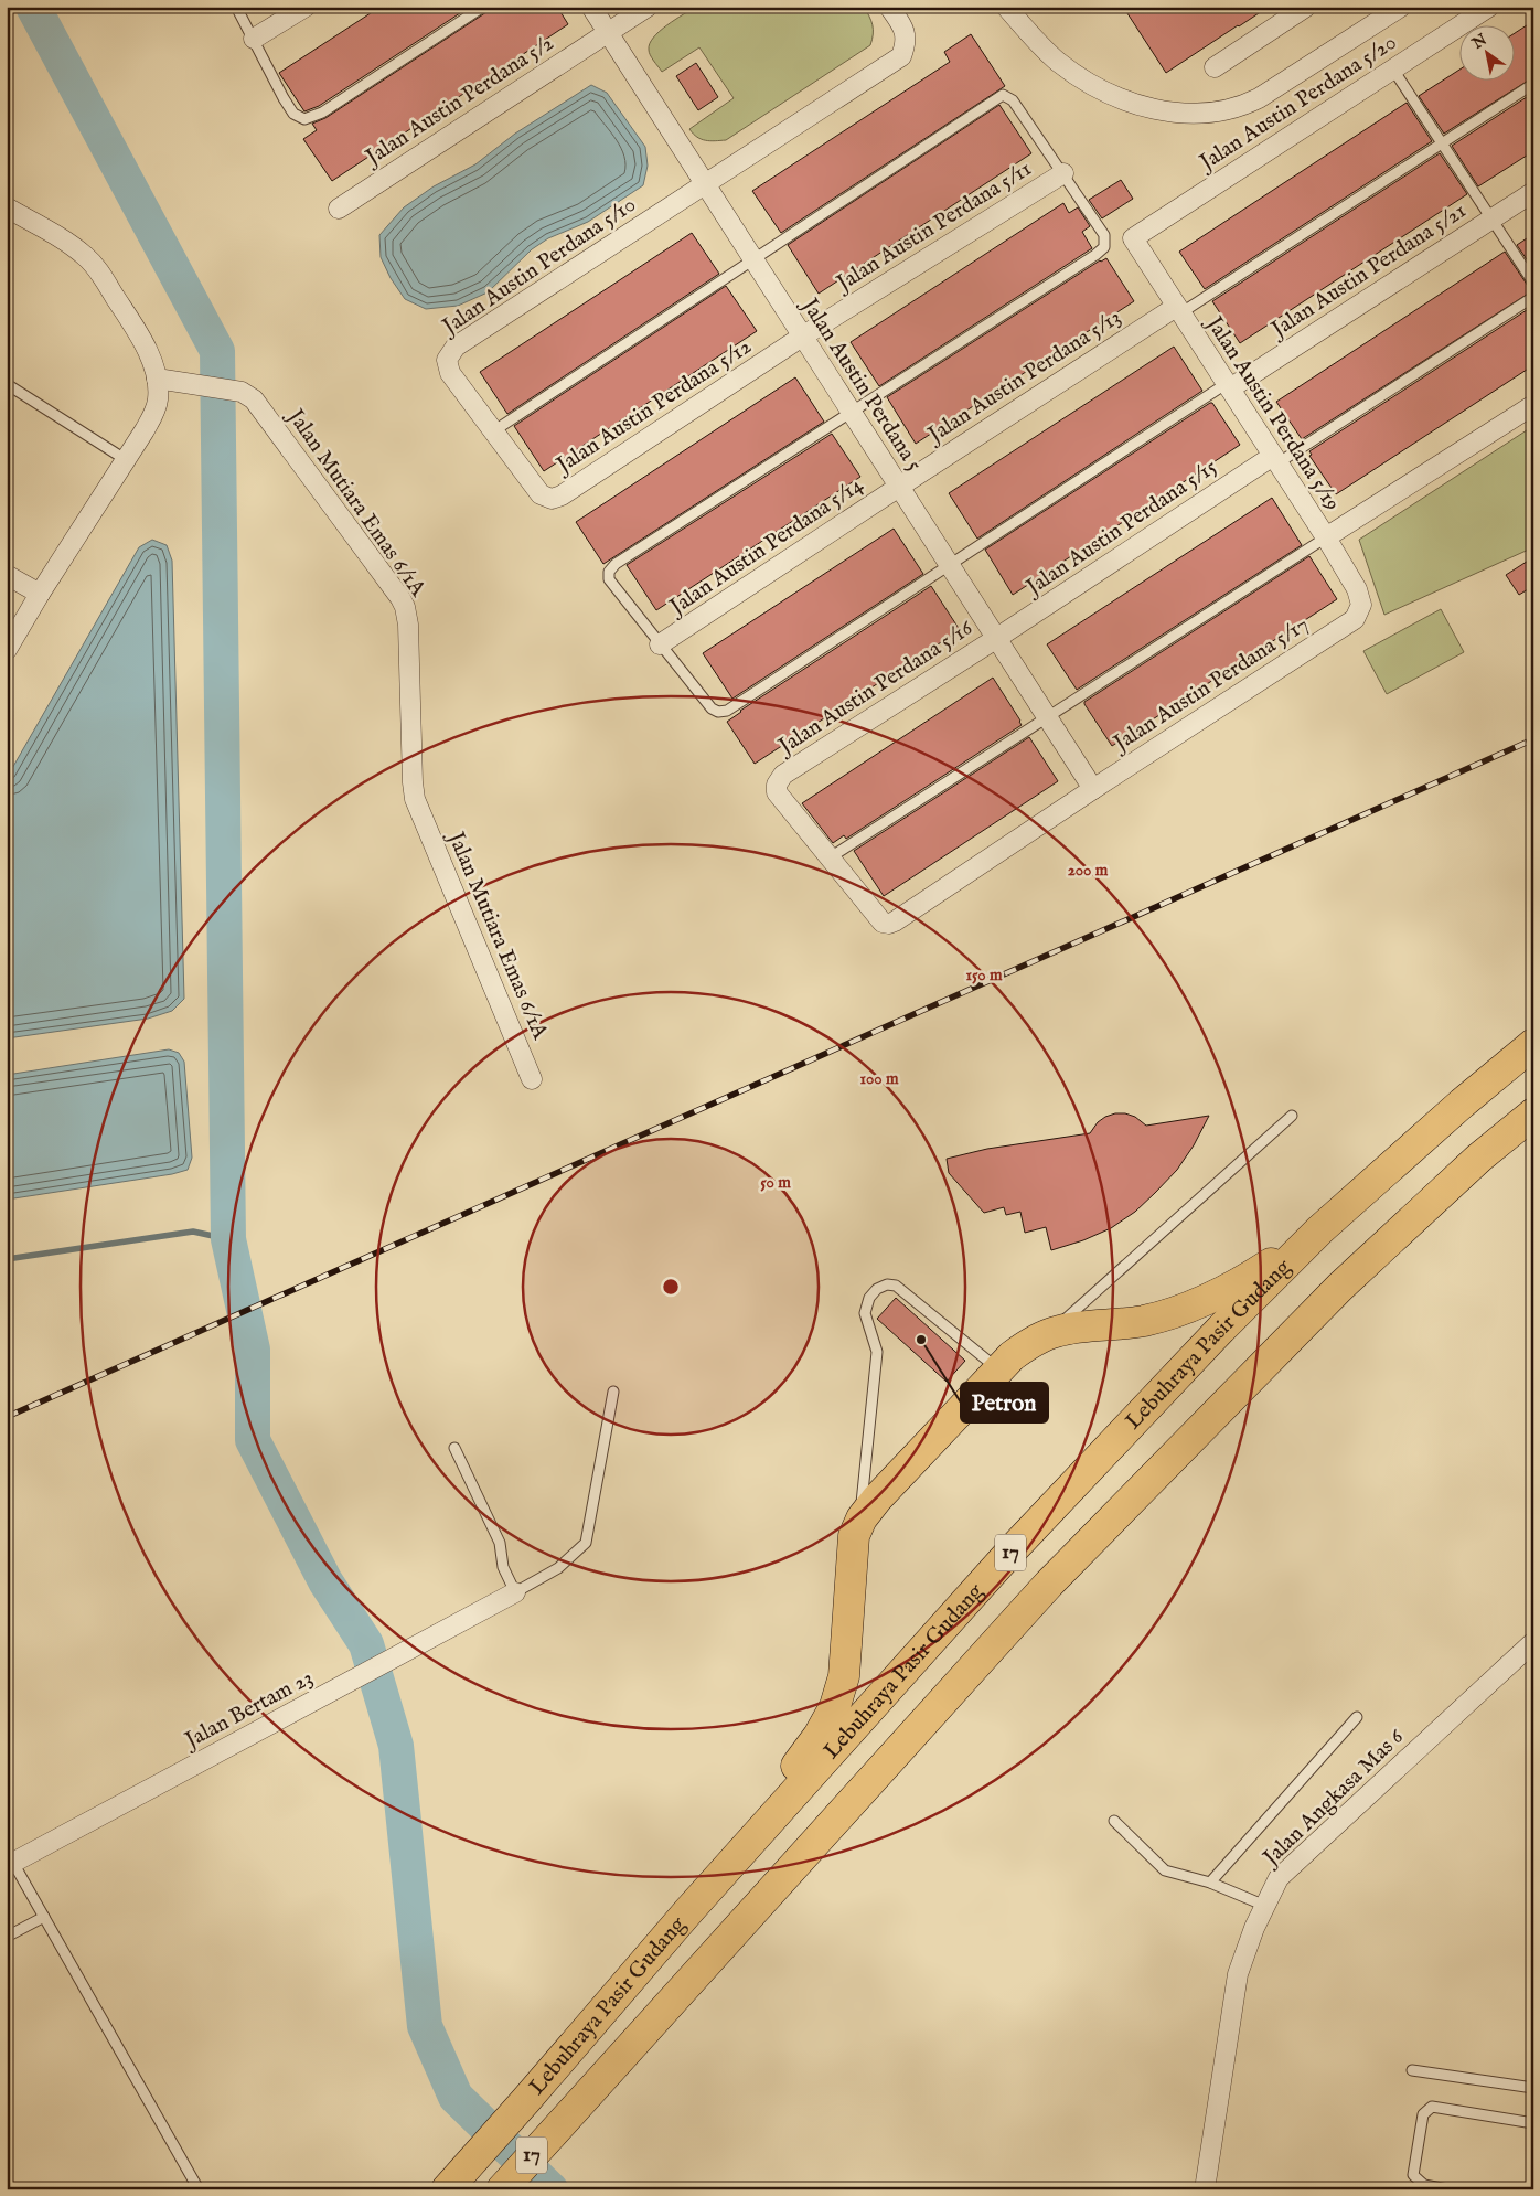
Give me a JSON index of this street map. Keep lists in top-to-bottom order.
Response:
{
  "streets": {
    "highway": ["Lebuhraya Pasir Gudang", "17"],
    "street": [
      "Jalan Austin Perdana 5/2",
      "Jalan Austin Perdana 5/20",
      "Jalan Austin Perdana 5/11",
      "Jalan Austin Perdana 5/10",
      "Jalan Austin Perdana 5/21",
      "Jalan Austin Perdana 5/13",
      "Jalan Austin Perdana 5",
      "Jalan Austin Perdana 5/12",
      "Jalan Austin Perdana 5/19",
      "Jalan Mutiara Emas 6/1A",
      "Jalan Austin Perdana 5/15",
      "Jalan Austin Perdana 5/14",
      "Jalan Austin Perdana 5/17",
      "Jalan Austin Perdana 5/16",
      "Jalan Bertam 23",
      "Jalan Angkasa Mas 6"
    ]
  },
  "crossings": [
    ["Jalan Austin Perdana 5/2", "Jalan Austin Perdana 5"],
    ["Jalan Austin Perdana 5/20", "Jalan Austin Perdana 5/19"],
    ["Jalan Austin Perdana 5/11", "Jalan Austin Perdana 5"],
    ["Jalan Austin Perdana 5/11", "Jalan Austin Perdana 5/12"],
    ["Jalan Austin Perdana 5/10", "Jalan Austin Perdana 5"],
    ["Jalan Austin Perdana 5/10", "Jalan Austin Perdana 5/12"],
    ["Jalan Austin Perdana 5/21", "Jalan Austin Perdana 5/19"],
    ["Jalan Austin Perdana 5/13", "Jalan Austin Perdana 5"],
    ["Jalan Austin Perdana 5/13", "Jalan Austin Perdana 5/19"],
    ["Jalan Austin Perdana 5/13", "Jalan Austin Perdana 5/14"],
    ["Jalan Austin Perdana 5", "Jalan Austin Perdana 5/12"],
    ["Jalan Austin Perdana 5", "Jalan Austin Perdana 5/15"],
    ["Jalan Austin Perdana 5", "Jalan Austin Perdana 5/14"],
    ["Jalan Austin Perdana 5", "Jalan Austin Perdana 5/17"],
    ["Jalan Austin Perdana 5", "Jalan Austin Perdana 5/16"],
    ["Jalan Austin Perdana 5/19", "Jalan Austin Perdana 5/15"],
    ["Jalan Austin Perdana 5/19", "Jalan Austin Perdana 5/17"],
    ["Jalan Austin Perdana 5/15", "Jalan Austin Perdana 5/16"],
    ["Jalan Austin Perdana 5/17", "Jalan Austin Perdana 5/16"]
  ],
  "places": ["Petron"],
  "north": "top left",
  "rings": [
    "200 m",
    "150 m",
    "100 m",
    "50 m"
  ]
}
